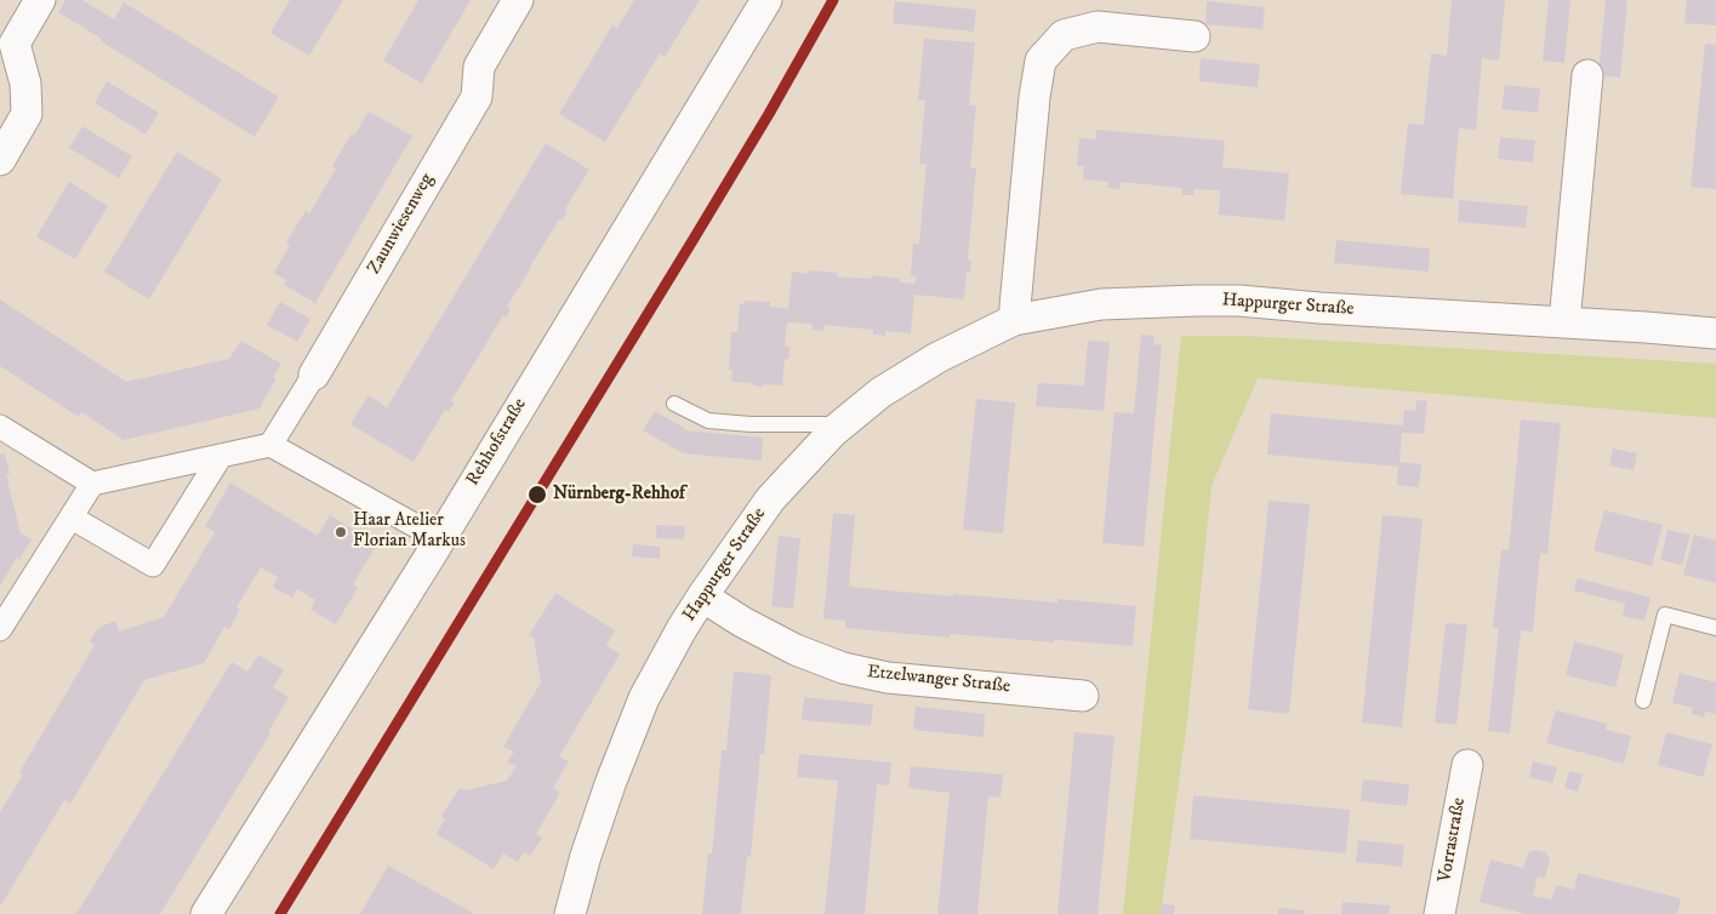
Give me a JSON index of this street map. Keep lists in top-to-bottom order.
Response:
{
  "streets": {
    "street": [
      "Zaunwiesenweg",
      "Happurger Straße",
      "Rehhofstraße",
      "Etzelwanger Straße",
      "Vorrastraße"
    ]
  },
  "crossings": [
    ["Happurger Straße", "Etzelwanger Straße"]
  ],
  "places": ["Nürnberg-Rehhof", "Haar Atelier Florian Markus"]
}
